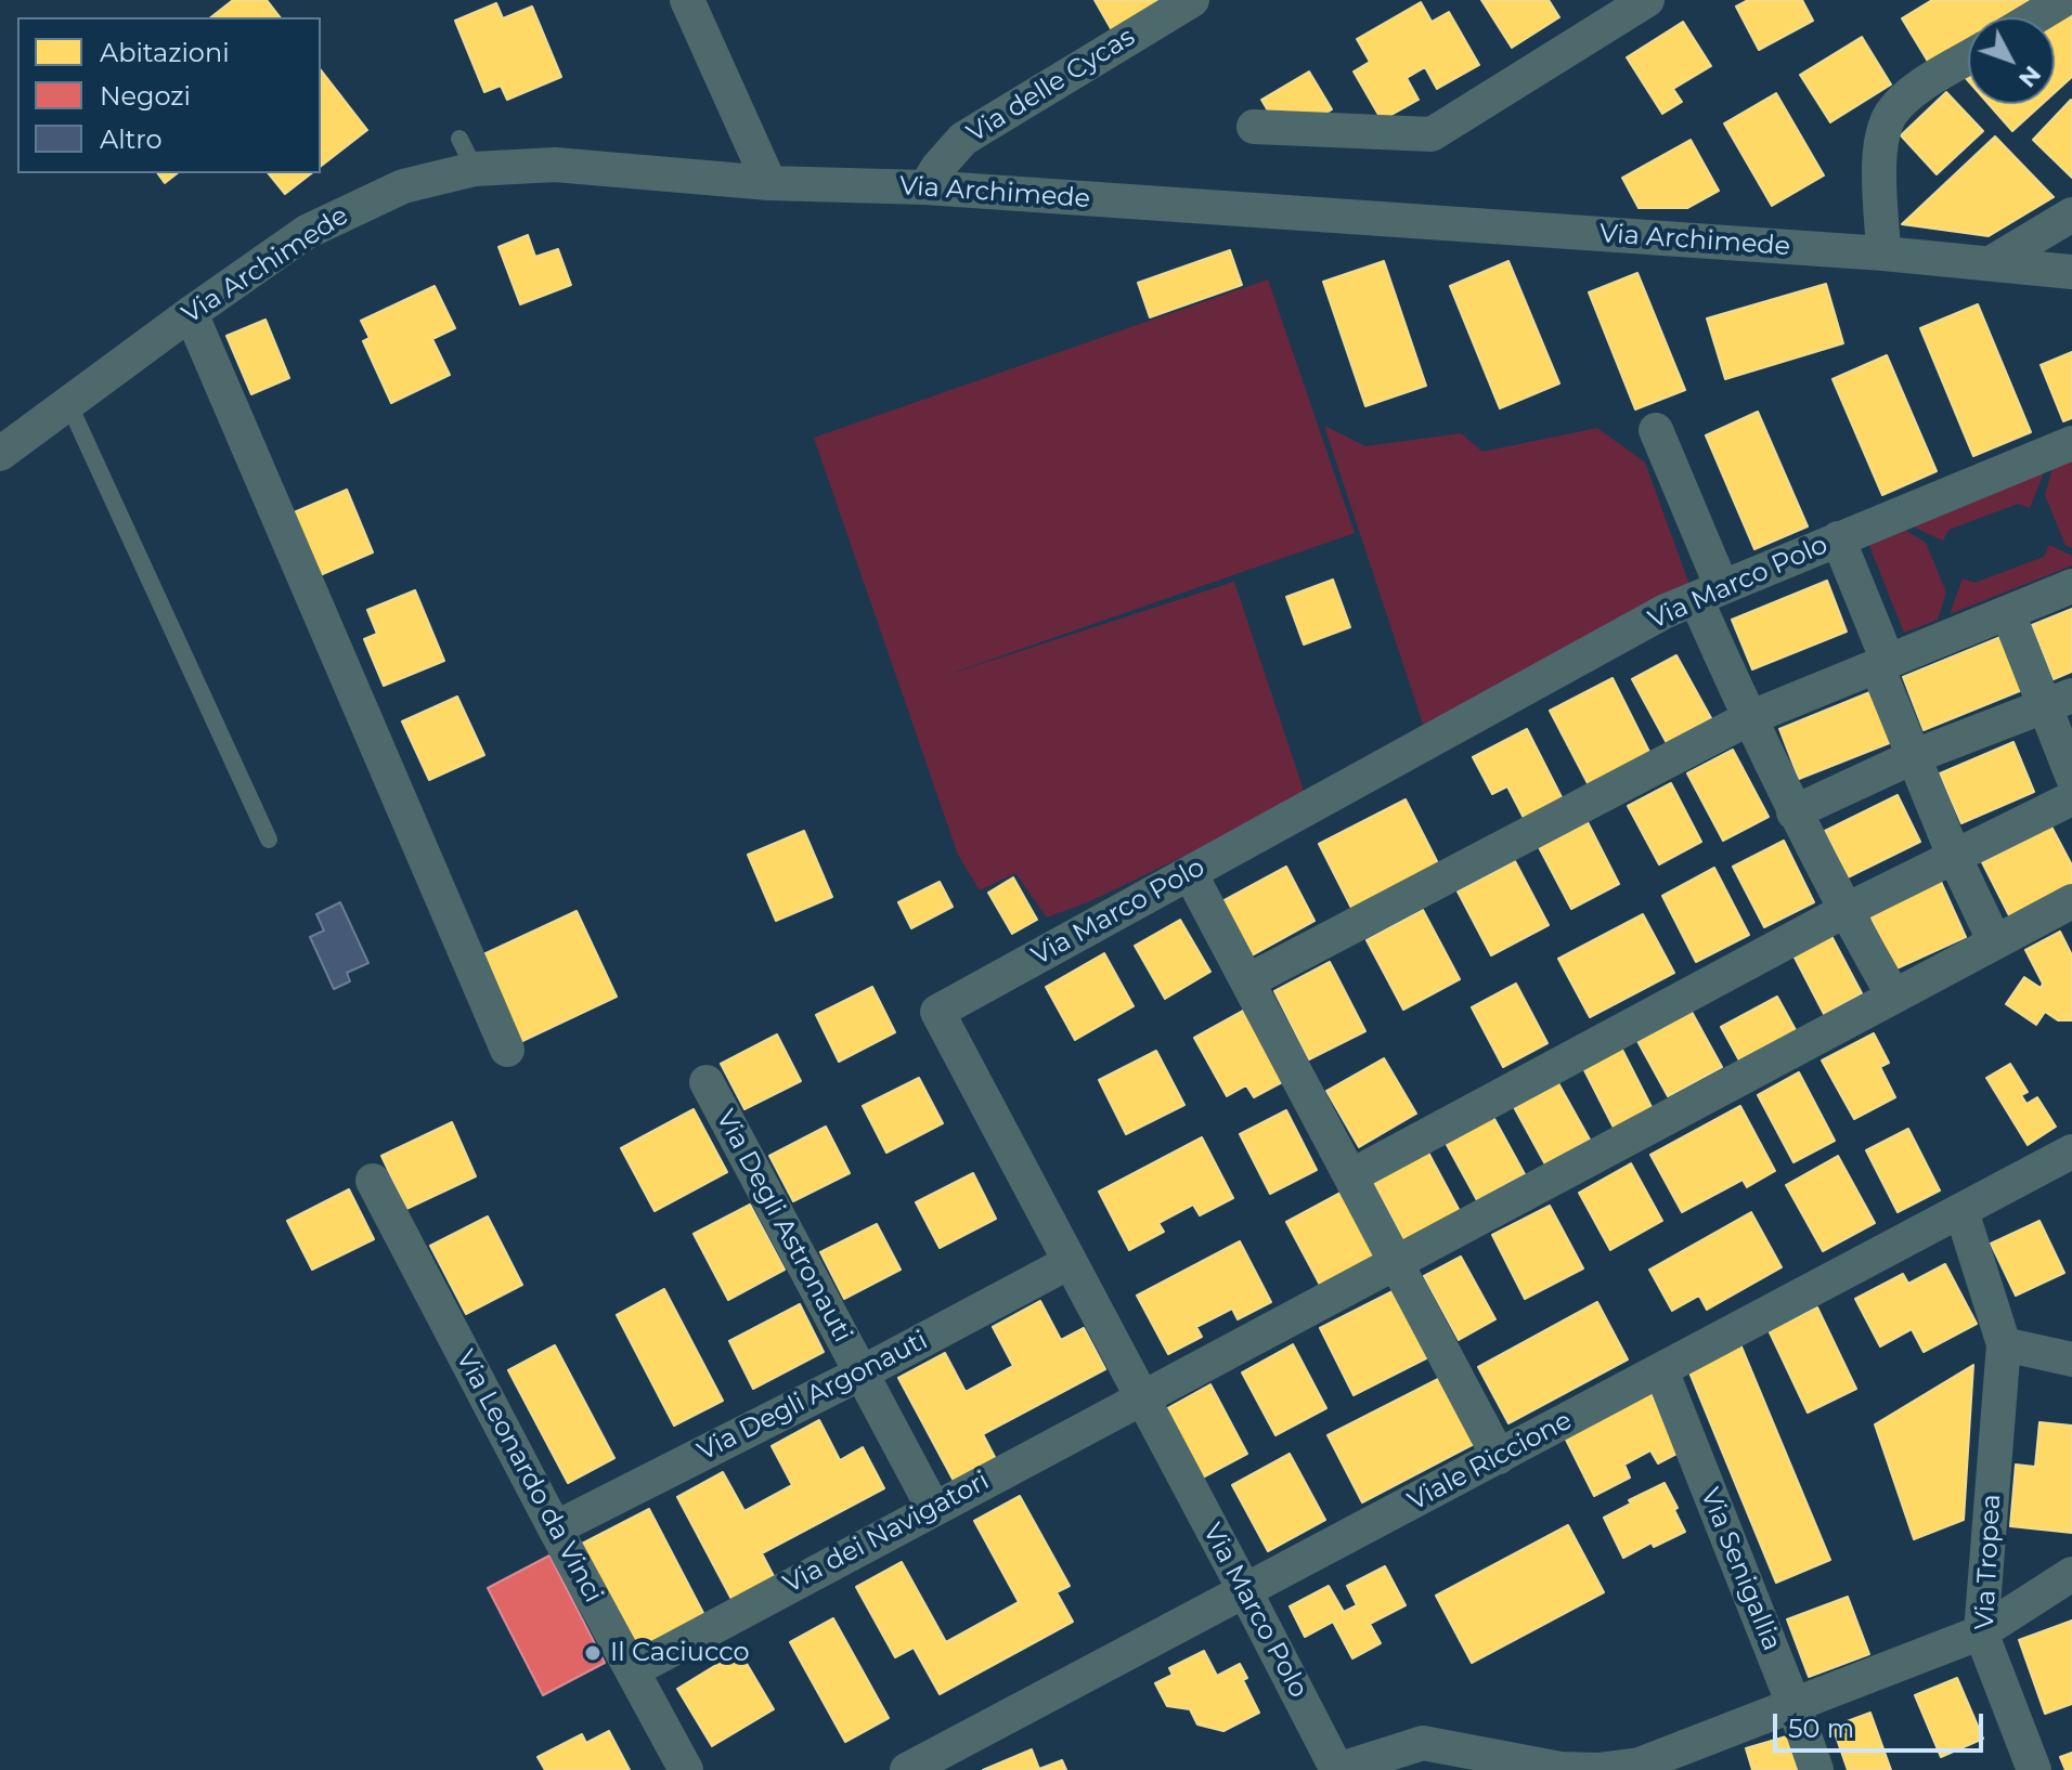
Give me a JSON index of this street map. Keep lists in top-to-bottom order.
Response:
{
  "streets": {
    "street": [
      "Via delle Cycas",
      "Via Archimede",
      "Via Marco Polo",
      "Via Degli Astronauti",
      "Via Degli Argonauti",
      "Viale Riccione",
      "Via Leonardo da Vinci",
      "Via dei Navigatori",
      "Via Tropea",
      "Via Senigallia"
    ]
  },
  "crossings": [
    ["Via delle Cycas", "Via Archimede"],
    ["Via Marco Polo", "Via Degli Argonauti"],
    ["Via Marco Polo", "Viale Riccione"],
    ["Via Marco Polo", "Via dei Navigatori"],
    ["Via Degli Astronauti", "Via Degli Argonauti"],
    ["Via Degli Astronauti", "Via dei Navigatori"],
    ["Via Degli Argonauti", "Via Leonardo da Vinci"],
    ["Viale Riccione", "Via Senigallia"],
    ["Via Leonardo da Vinci", "Via dei Navigatori"]
  ],
  "places": ["Il Caciucco"],
  "legend": ["Abitazioni", "Negozi", "Altro"],
  "scale_bar": "50 m",
  "north": "bottom right"
}
